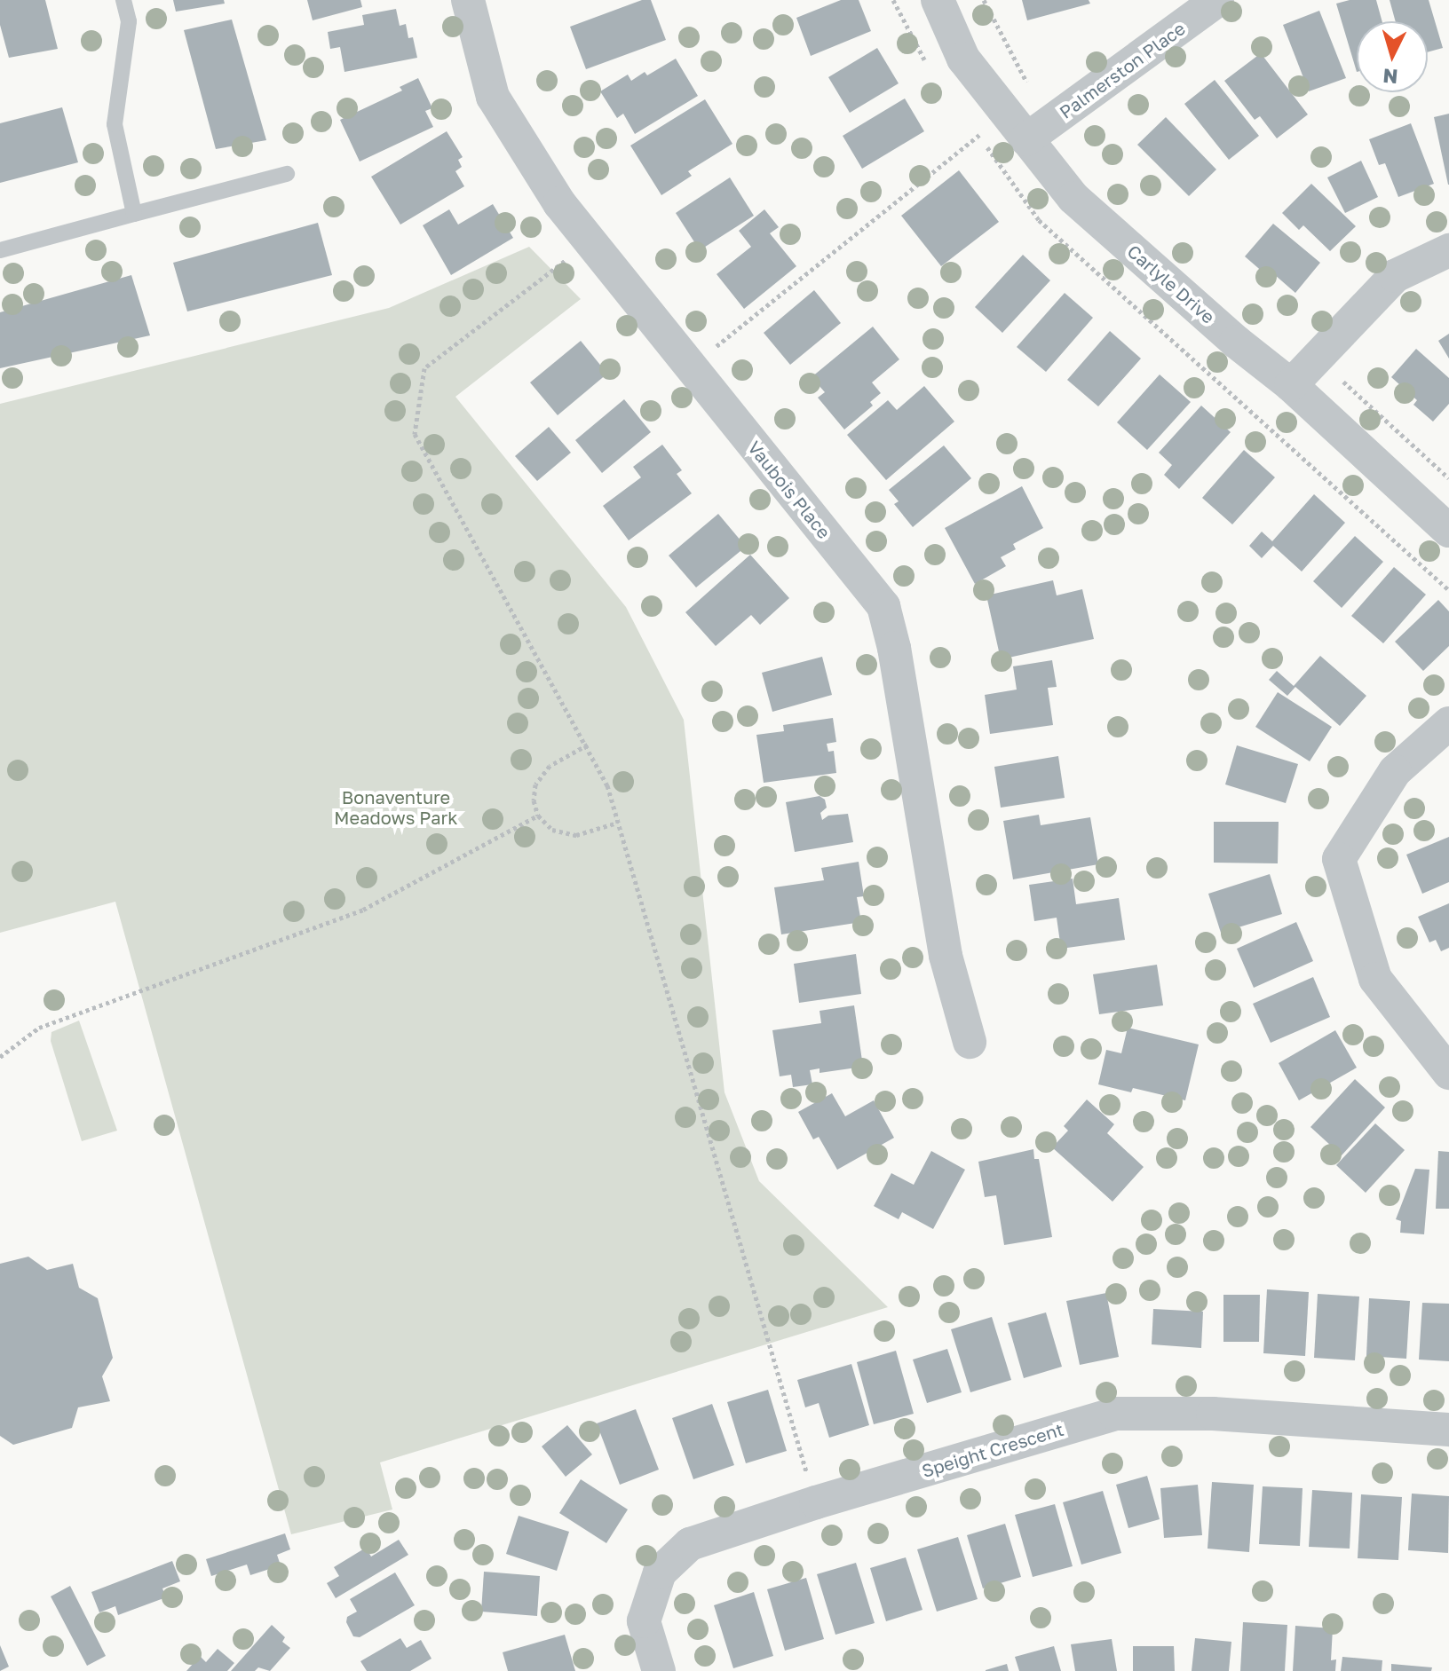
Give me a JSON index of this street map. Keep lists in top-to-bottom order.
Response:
{
  "streets": {
    "street": [
      "Palmerston Place",
      "Carlyle Drive",
      "Vaubois Place",
      "Speight Crescent"
    ]
  },
  "crossings": [
    ["Palmerston Place", "Carlyle Drive"]
  ],
  "parks": ["Bonaventure Meadows Park"],
  "north": "bottom"
}
